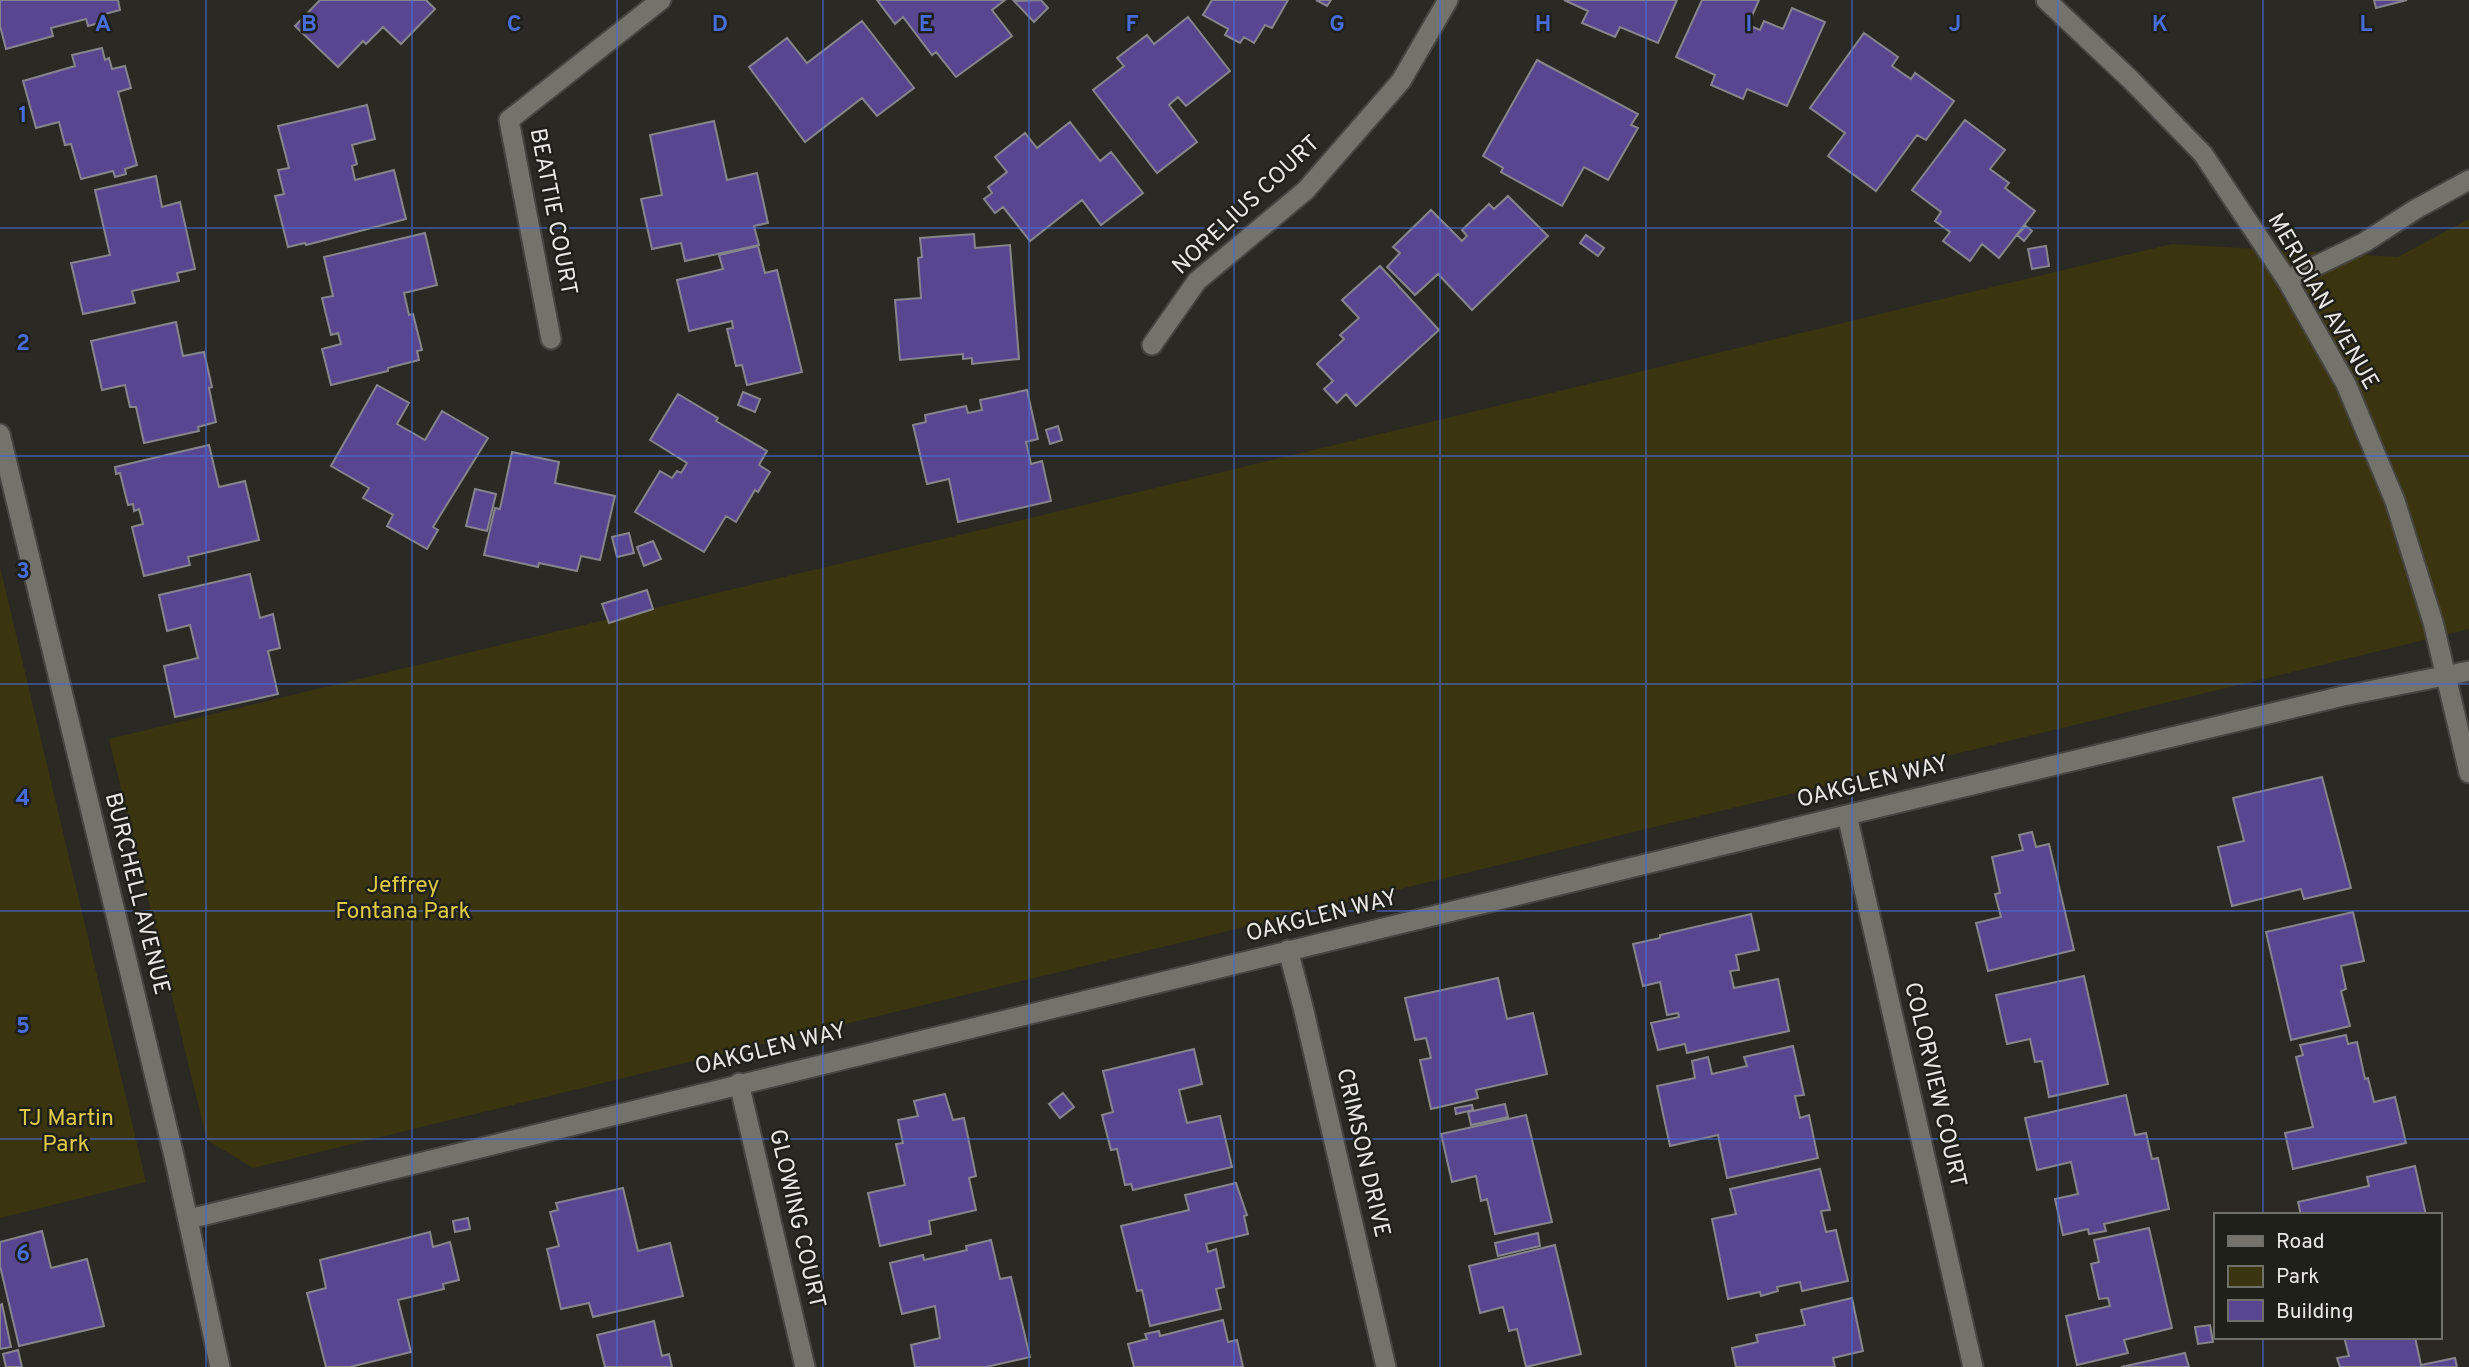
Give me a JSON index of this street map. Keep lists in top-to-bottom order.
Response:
{
  "streets": {
    "street": [
      "NORELIUS COURT",
      "BEATTIE COURT",
      "MERIDIAN AVENUE",
      "OAKGLEN WAY",
      "BURCHELL AVENUE",
      "COLORVIEW COURT",
      "CRIMSON DRIVE",
      "GLOWING COURT"
    ]
  },
  "crossings": [
    ["MERIDIAN AVENUE", "OAKGLEN WAY"],
    ["OAKGLEN WAY", "BURCHELL AVENUE"],
    ["OAKGLEN WAY", "COLORVIEW COURT"],
    ["OAKGLEN WAY", "CRIMSON DRIVE"],
    ["OAKGLEN WAY", "GLOWING COURT"]
  ],
  "parks": ["Jeffrey Fontana Park", "TJ Martin Park"],
  "legend": ["Road", "Park", "Building"],
  "grid": {
    "columns": [
      "A",
      "B",
      "C",
      "D",
      "E",
      "F",
      "G",
      "H",
      "I",
      "J",
      "K",
      "L"
    ],
    "rows": [
      "1",
      "2",
      "3",
      "4",
      "5",
      "6"
    ]
  }
}
